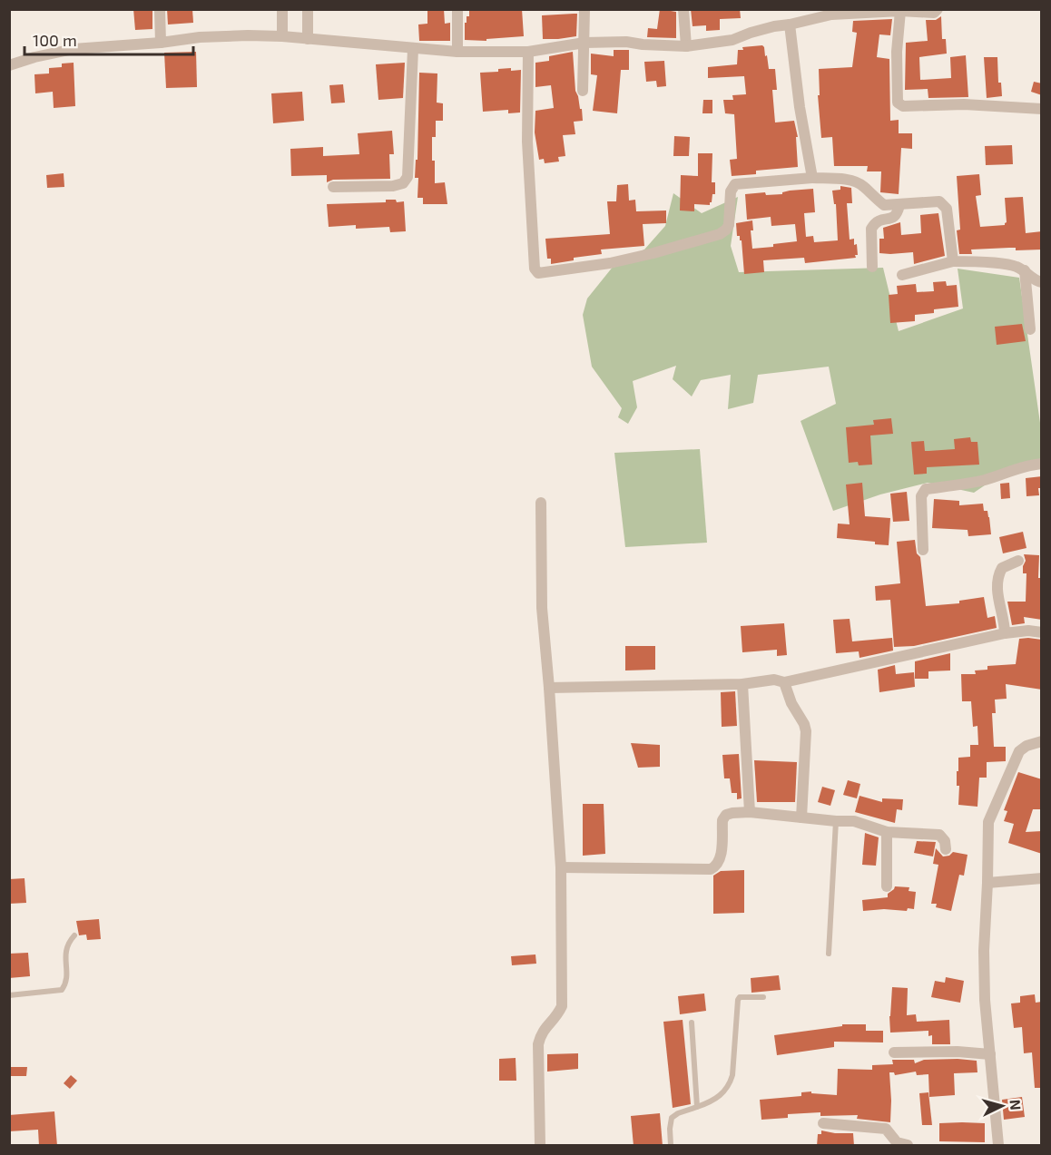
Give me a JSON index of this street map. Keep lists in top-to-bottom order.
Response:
{
  "scale_bar": "100 m",
  "north": "right"
}
